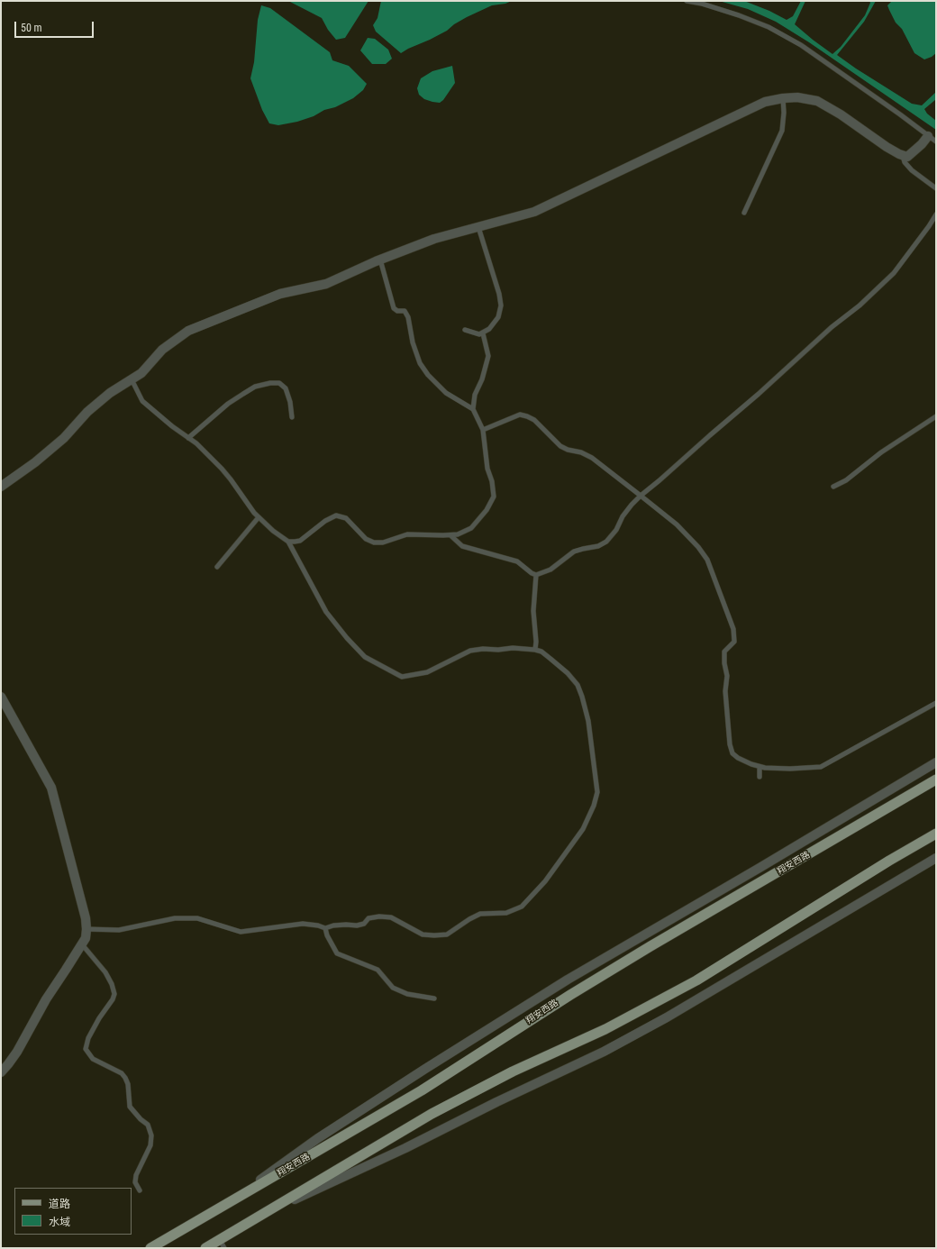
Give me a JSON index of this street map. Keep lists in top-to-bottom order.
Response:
{
  "streets": {
    "main road": ["翔安西路"]
  },
  "legend": ["道路", "水域"],
  "scale_bar": "50 m"
}
